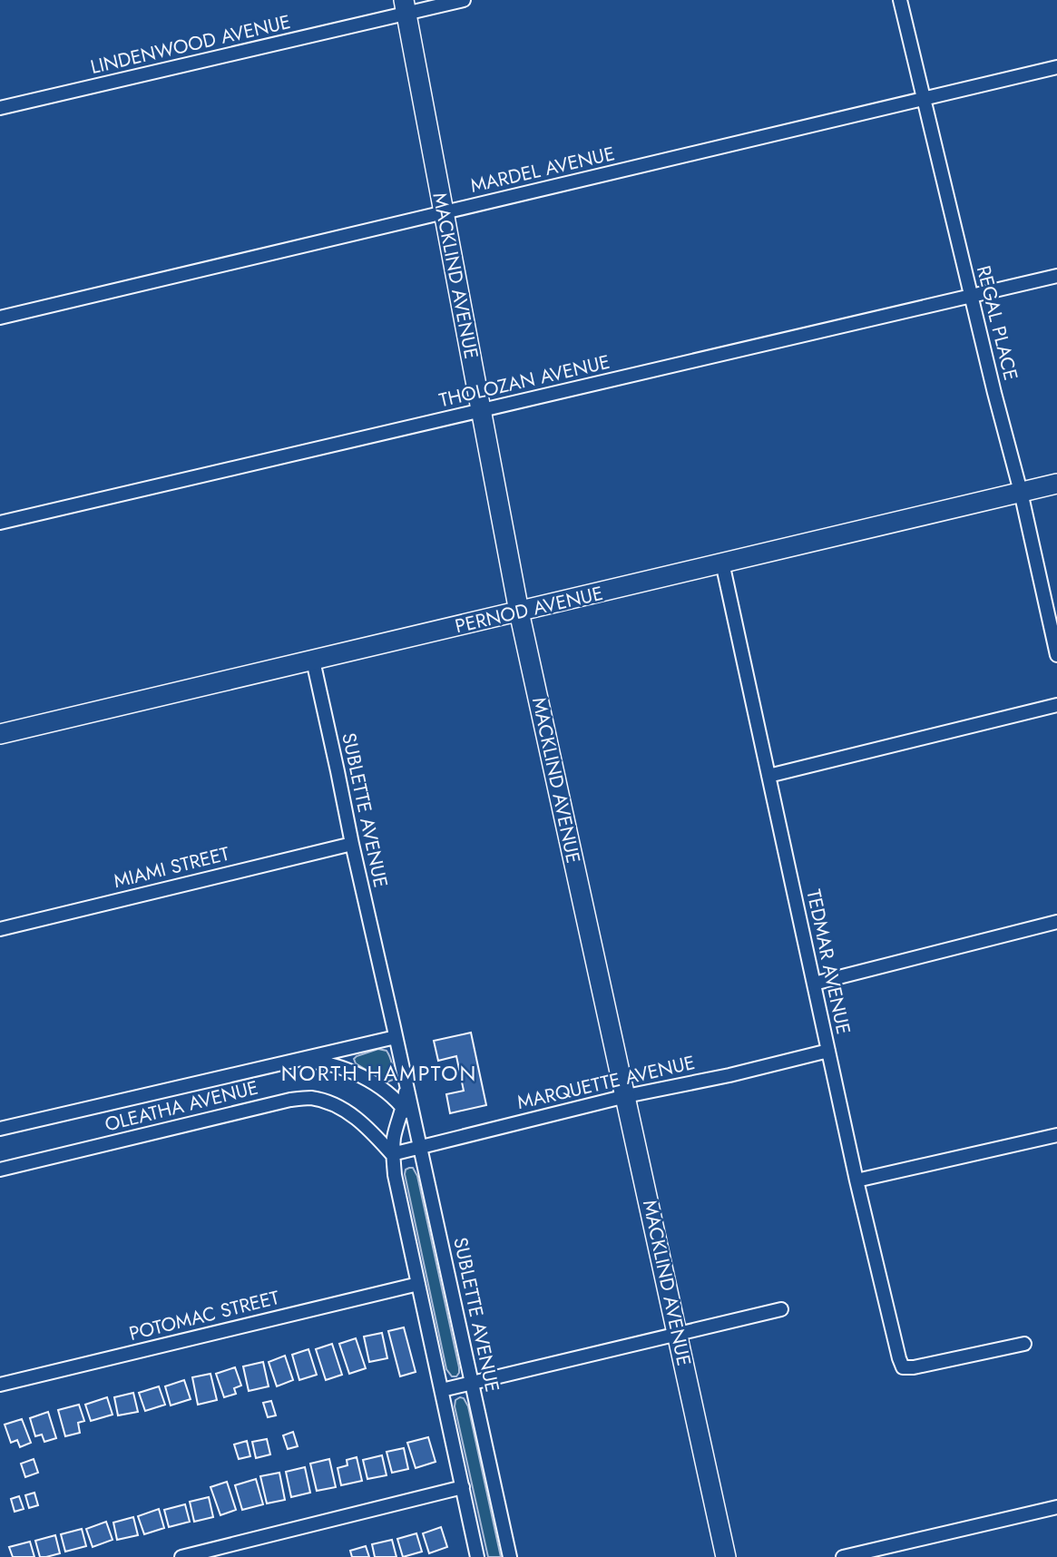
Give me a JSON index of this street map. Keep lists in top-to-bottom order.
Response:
{
  "streets": {
    "street": [
      "LINDENWOOD AVENUE",
      "MARDEL AVENUE",
      "MACKLIND AVENUE",
      "REGAL PLACE",
      "THOLOZAN AVENUE",
      "PERNOD AVENUE",
      "SUBLETTE AVENUE",
      "MIAMI STREET",
      "TEDMAR AVENUE",
      "MARQUETTE AVENUE",
      "OLEATHA AVENUE",
      "POTOMAC STREET"
    ]
  },
  "crossings": [
    ["LINDENWOOD AVENUE", "MACKLIND AVENUE"],
    ["MARDEL AVENUE", "MACKLIND AVENUE"],
    ["MARDEL AVENUE", "REGAL PLACE"],
    ["MACKLIND AVENUE", "THOLOZAN AVENUE"],
    ["MACKLIND AVENUE", "PERNOD AVENUE"],
    ["MACKLIND AVENUE", "MARQUETTE AVENUE"],
    ["REGAL PLACE", "THOLOZAN AVENUE"],
    ["REGAL PLACE", "PERNOD AVENUE"],
    ["PERNOD AVENUE", "SUBLETTE AVENUE"],
    ["PERNOD AVENUE", "TEDMAR AVENUE"],
    ["SUBLETTE AVENUE", "MIAMI STREET"],
    ["SUBLETTE AVENUE", "MARQUETTE AVENUE"],
    ["SUBLETTE AVENUE", "OLEATHA AVENUE"],
    ["SUBLETTE AVENUE", "POTOMAC STREET"],
    ["TEDMAR AVENUE", "MARQUETTE AVENUE"],
    ["MARQUETTE AVENUE", "OLEATHA AVENUE"]
  ],
  "districts": ["NORTH HAMPTON"]
}
